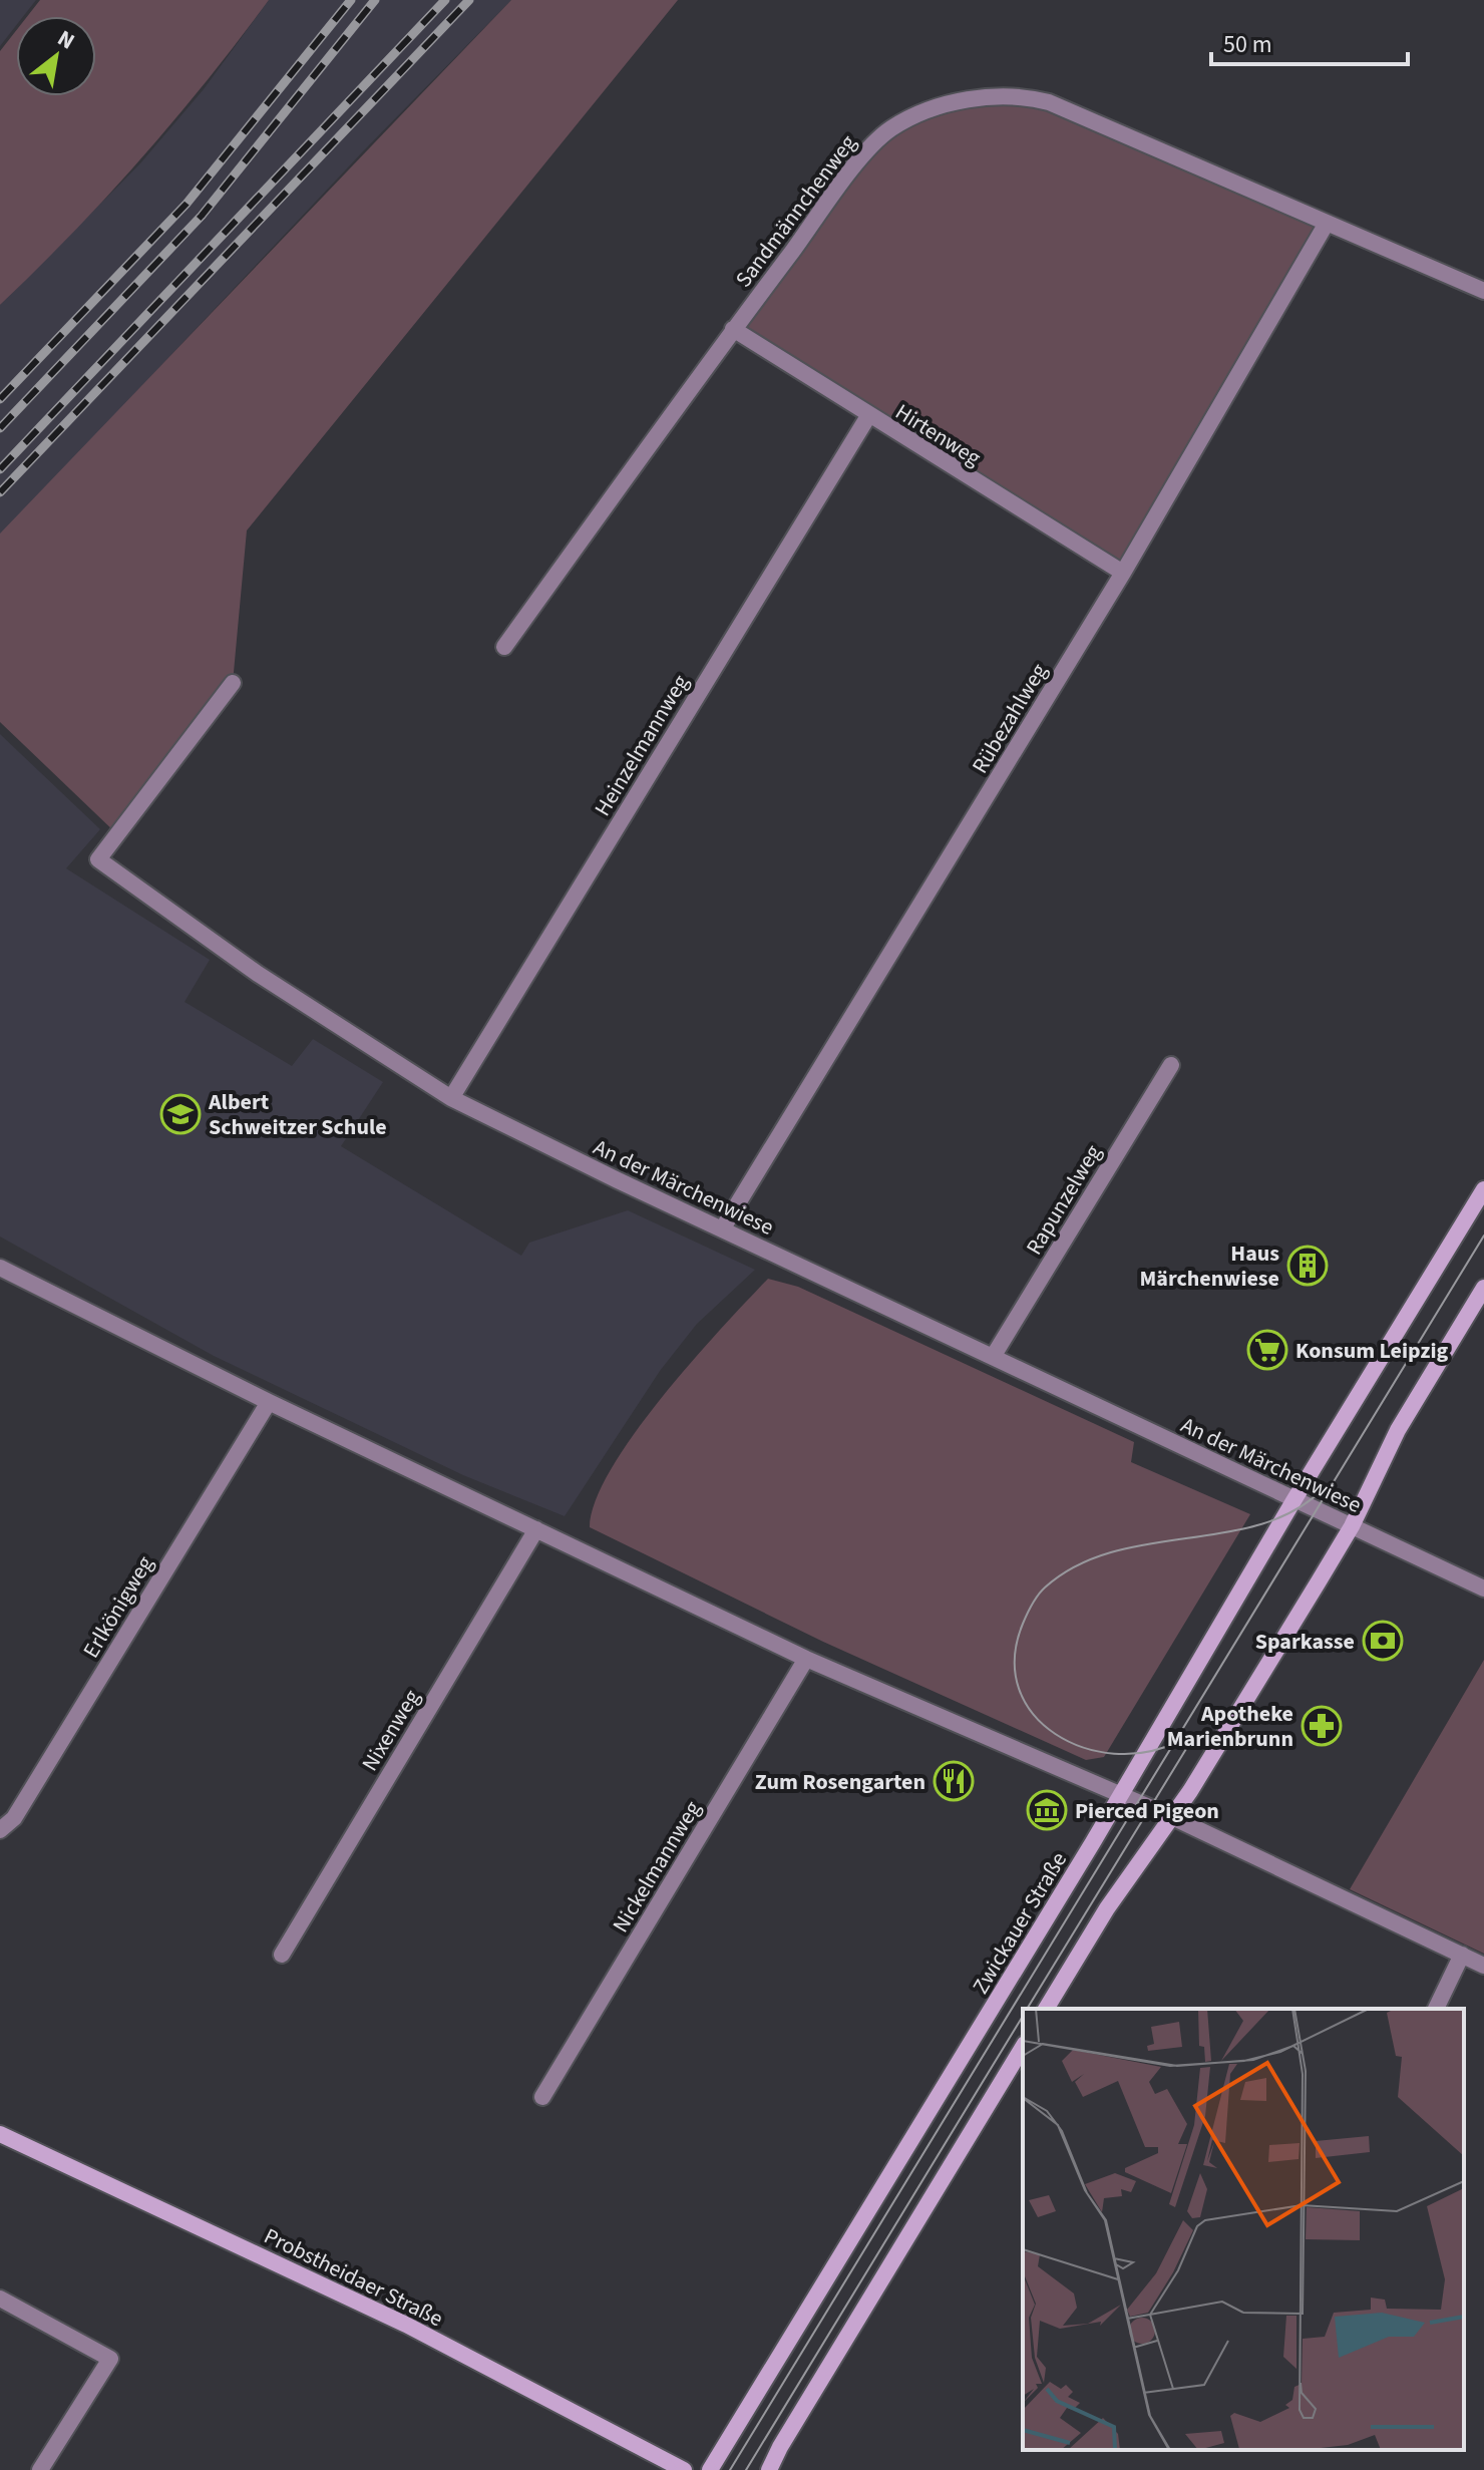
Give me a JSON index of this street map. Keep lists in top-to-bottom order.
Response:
{
  "streets": {
    "main road": ["Zwickauer Straße", "Probstheidaer Straße"],
    "street": [
      "Sandmännchenweg",
      "Hirtenweg",
      "Rübezahlweg",
      "Heinzelmannweg",
      "An der Märchenwiese",
      "Rapunzelweg",
      "Erlkönigweg",
      "Nixenweg",
      "Nickelmannweg"
    ]
  },
  "crossings": [
    ["Sandmännchenweg", "Hirtenweg"],
    ["Sandmännchenweg", "Rübezahlweg"],
    ["Hirtenweg", "Rübezahlweg"],
    ["Hirtenweg", "Heinzelmannweg"],
    ["Rübezahlweg", "An der Märchenwiese"],
    ["Heinzelmannweg", "An der Märchenwiese"],
    ["An der Märchenwiese", "Rapunzelweg"],
    ["An der Märchenwiese", "Zwickauer Straße"]
  ],
  "places": {
    "school or university": ["Albert Schweitzer Schule"],
    "building": ["Haus Märchenwiese"],
    "supermarket": ["Konsum Leipzig"],
    "bank": ["Sparkasse"],
    "pharmacy": ["Apotheke Marienbrunn"],
    "restaurant": ["Zum Rosengarten"],
    "museum": ["Pierced Pigeon"]
  },
  "scale_bar": "50 m",
  "north": "top right"
}
